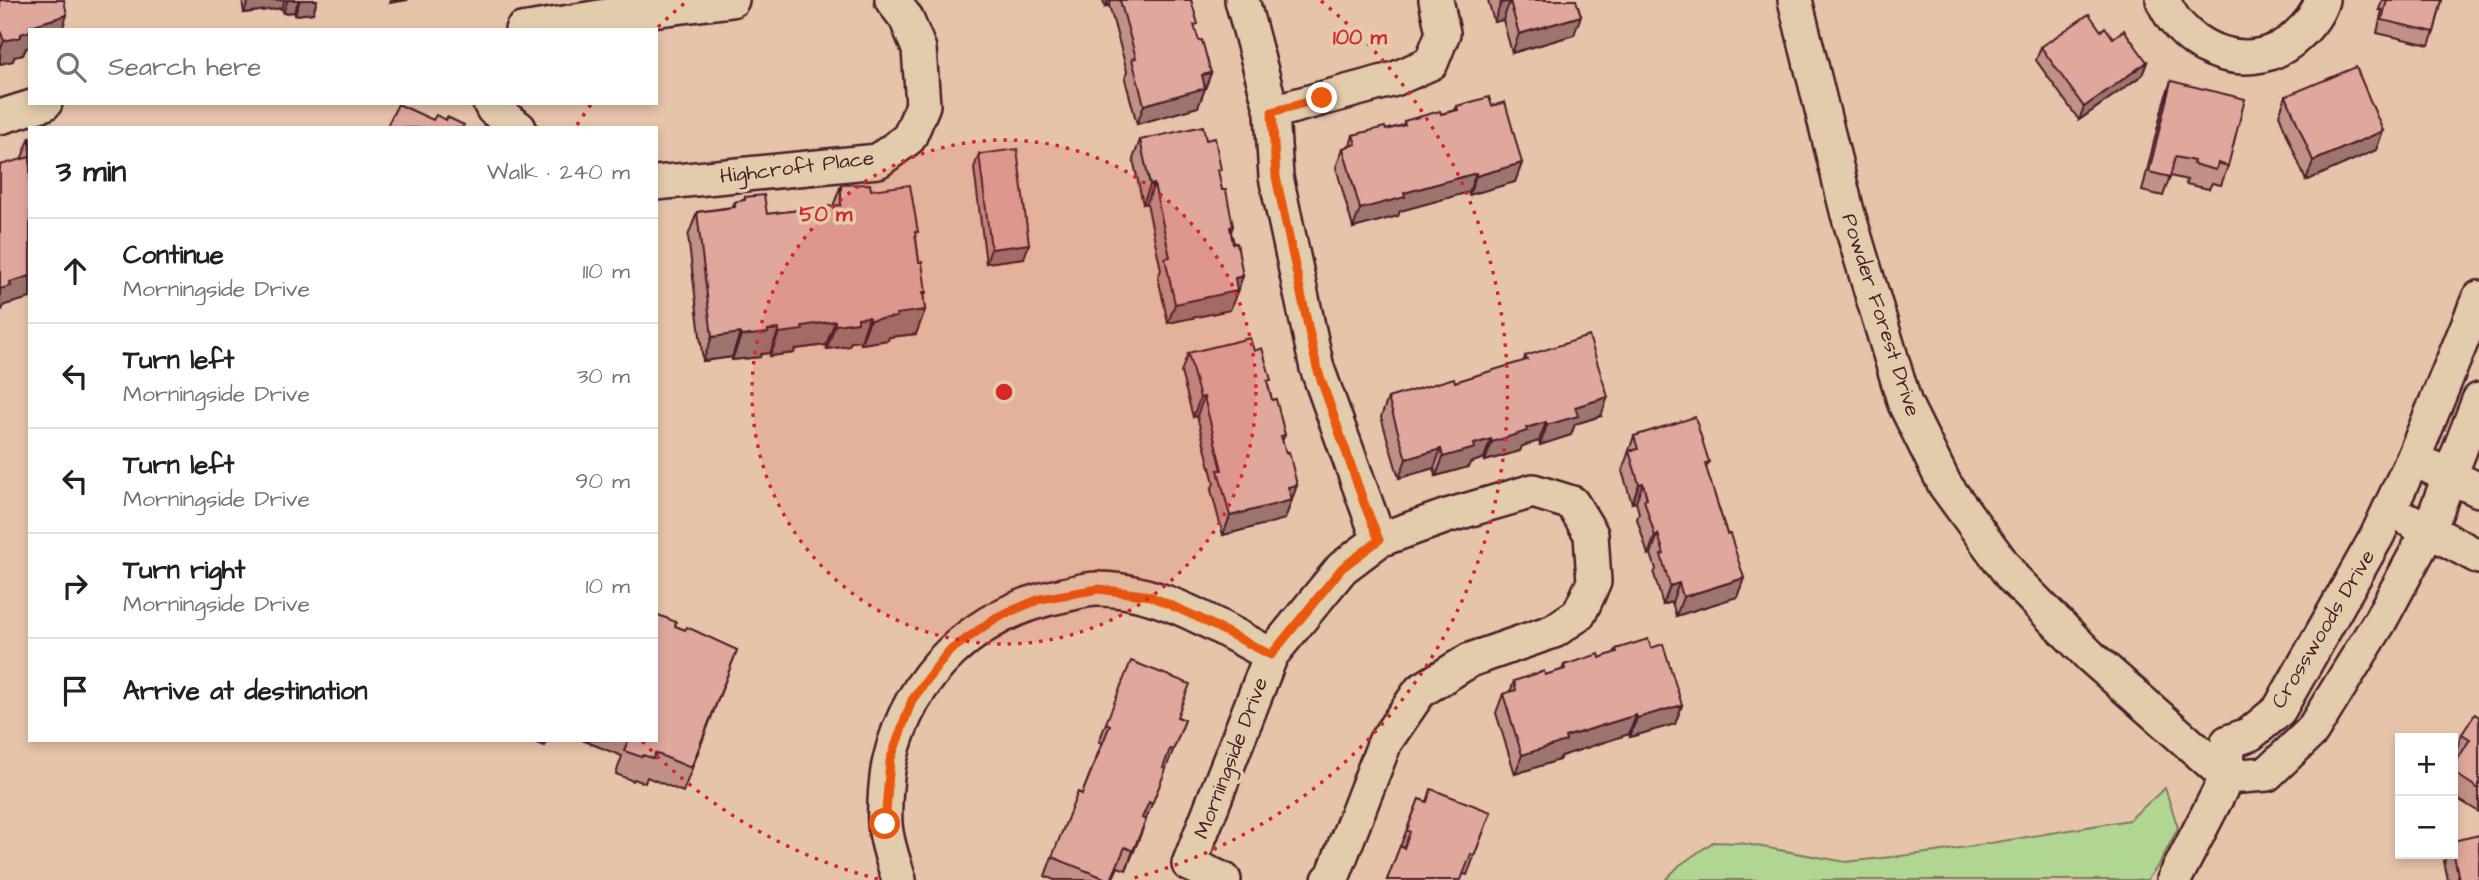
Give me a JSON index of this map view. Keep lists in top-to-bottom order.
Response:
{
  "streets": {
    "street": [
      "Highcroft Place",
      "Powder Forest Drive",
      "Crosswoods Drive",
      "Morningside Drive"
    ]
  },
  "crossings": [
    ["Powder Forest Drive", "Crosswoods Drive"]
  ],
  "page": {
    "search": "Search here",
    "heading": ["3 min", "Walk · 240 m"],
    "list": [
      ["Continue", "Morningside Drive", "110 m"],
      ["Turn left", "Morningside Drive", "30 m"],
      ["Turn left", "Morningside Drive", "90 m"],
      ["Turn right", "Morningside Drive", "10 m"],
      "Arrive at destination"
    ],
    "map_buttons": ["+", "−"]
  },
  "rings": ["100 m", "50 m"]
}
